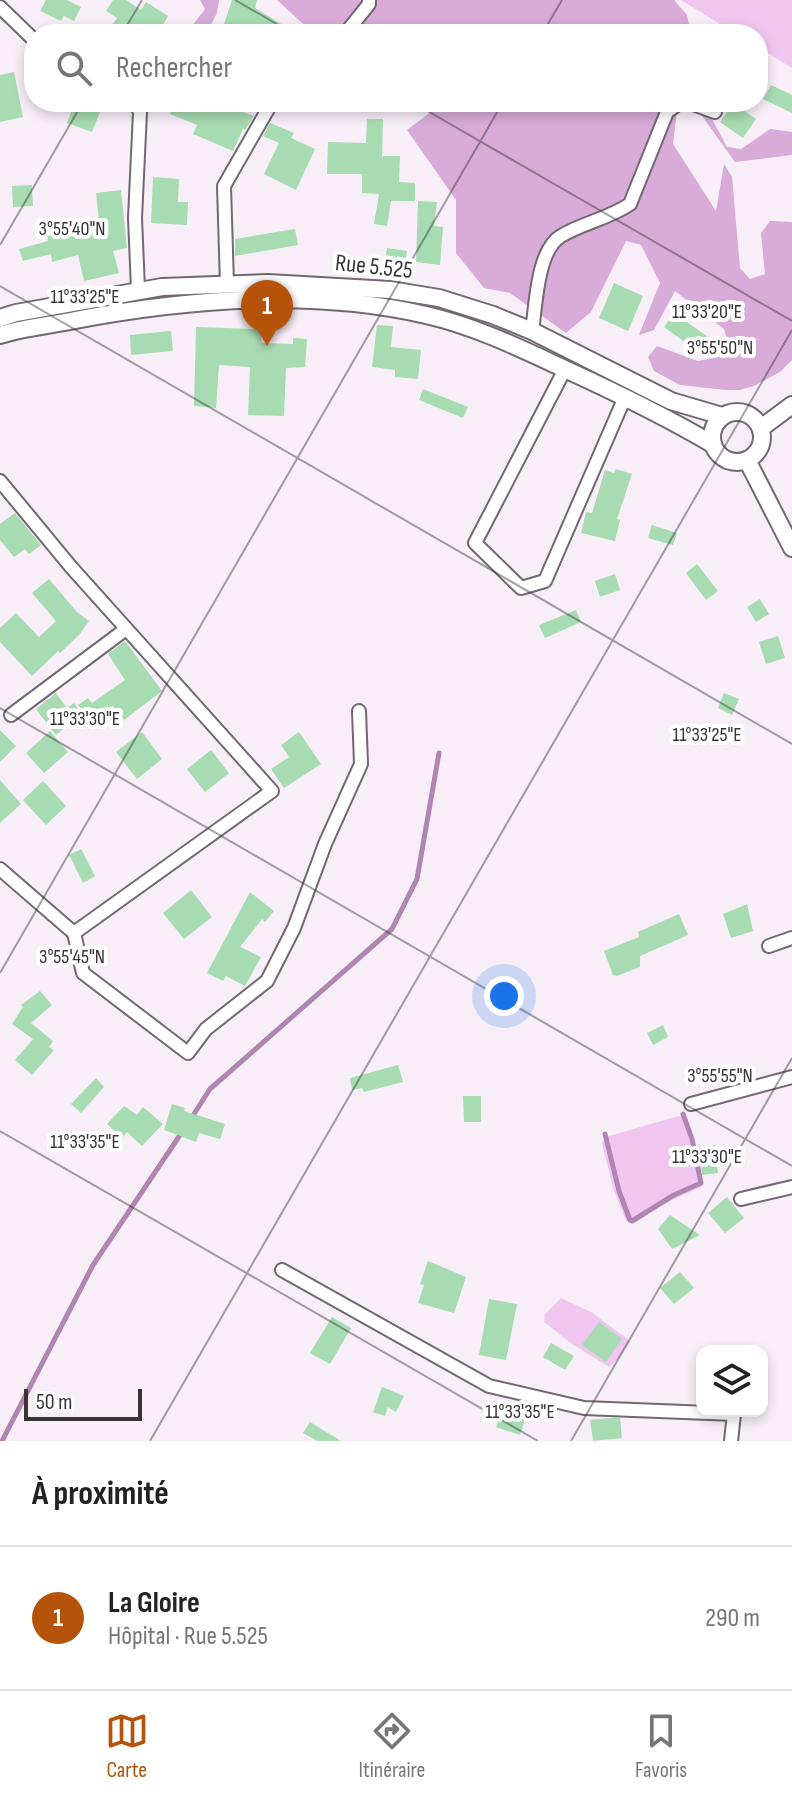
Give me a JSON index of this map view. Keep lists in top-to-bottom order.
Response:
{
  "streets": {
    "street": ["Rue 5.525"]
  },
  "scale_bar": "50 m",
  "page": {
    "search": "Rechercher",
    "pins": "1",
    "scale": "50 m",
    "heading": "À proximité",
    "list": [
      {
        "mark": "1",
        "name": "La Gloire",
        "note": "Hôpital · Rue 5.525",
        "value": "290 m"
      }
    ],
    "nav": ["Carte", "Itinéraire", "Favoris"]
  },
  "coordinates": [
    "3°55'40\"N",
    "11°33'25\"E",
    "11°33'20\"E",
    "3°55'50\"N",
    "11°33'30\"E",
    "3°55'45\"N",
    "3°55'55\"N",
    "11°33'35\"E"
  ]
}
